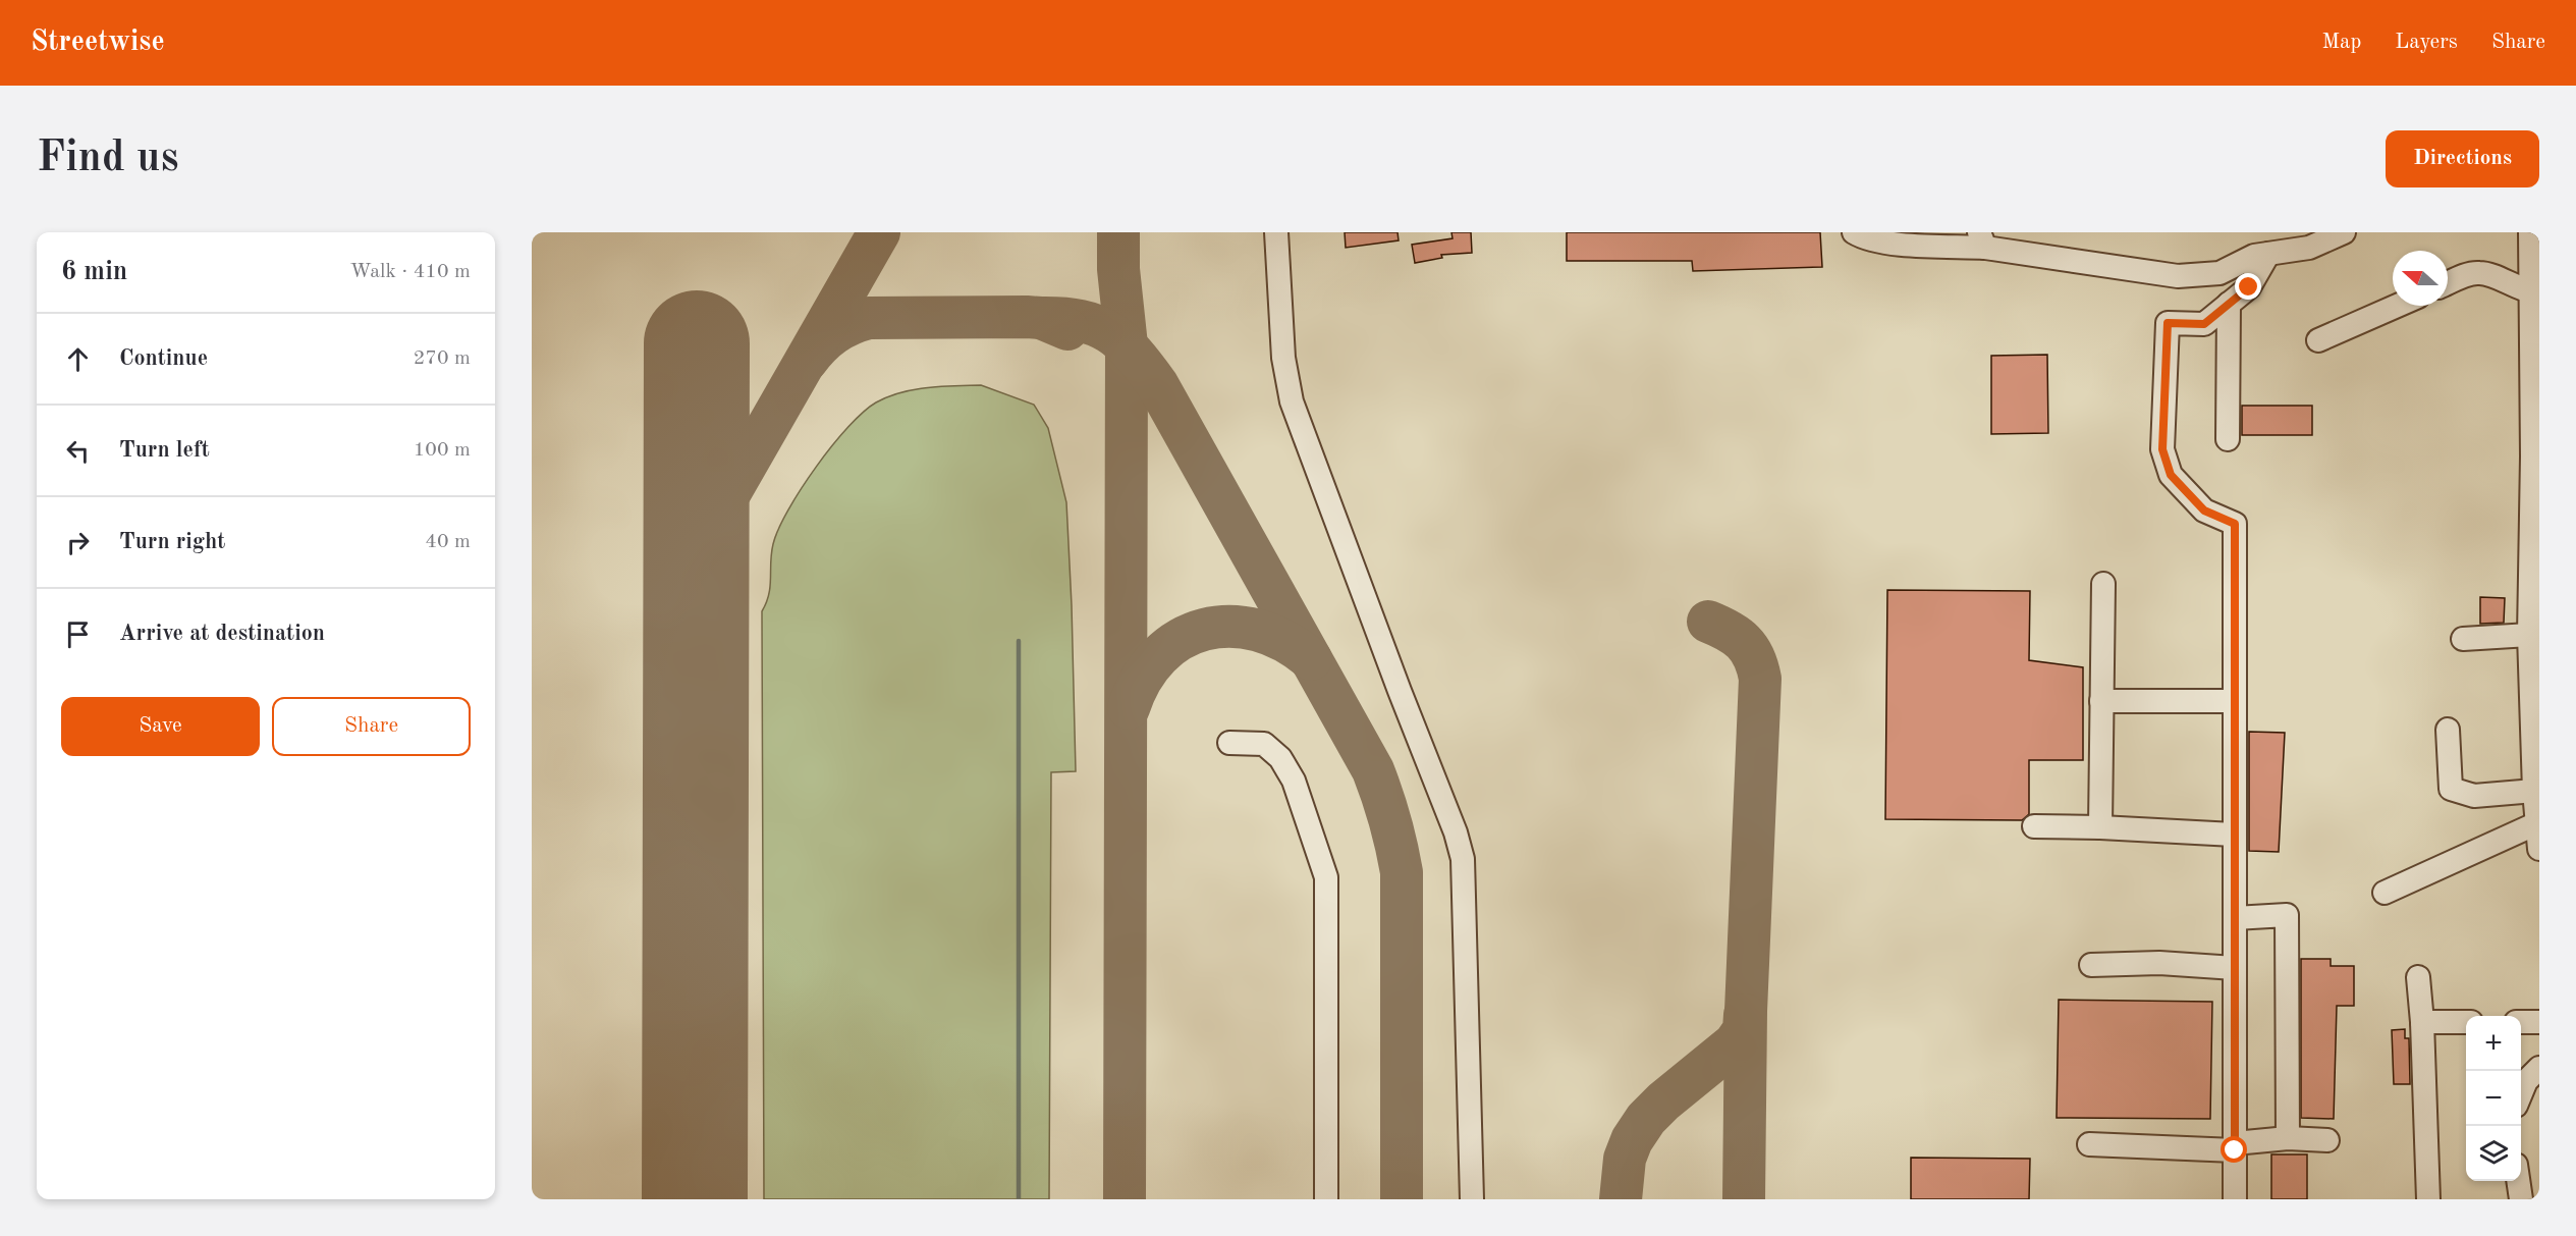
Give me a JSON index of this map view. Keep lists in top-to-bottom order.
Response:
{
  "north": "left",
  "page": {
    "header": "Streetwise",
    "nav": ["Map", "Layers", "Share"],
    "buttons": [
      "Directions",
      ["Save", "Share"]
    ],
    "title": "Find us",
    "heading": ["6 min", "Walk · 410 m"],
    "list": [
      ["Continue", "270 m"],
      ["Turn left", "100 m"],
      ["Turn right", "40 m"],
      "Arrive at destination"
    ],
    "map_buttons": ["+", "−"]
  }
}
